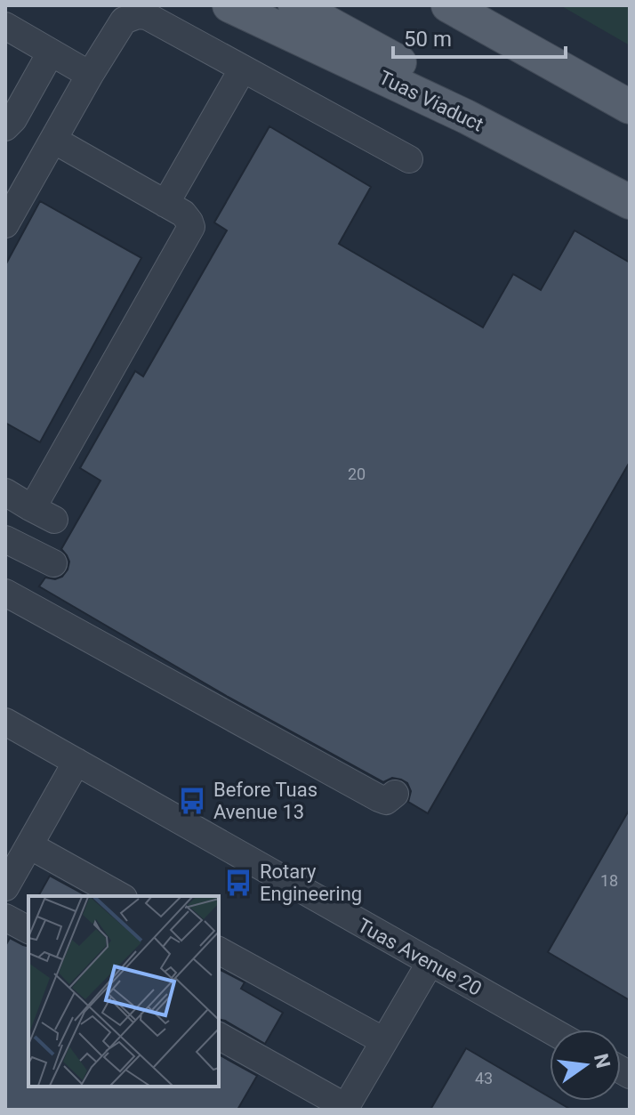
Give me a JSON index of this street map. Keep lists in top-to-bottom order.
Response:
{
  "streets": {
    "main road": ["Tuas Viaduct"],
    "street": ["Tuas Avenue 20"]
  },
  "places": {
    "bus stop": ["Before Tuas Avenue 13", "Rotary Engineering"]
  },
  "house_numbers": ["20", "18", "43"],
  "scale_bar": "50 m",
  "north": "right"
}
